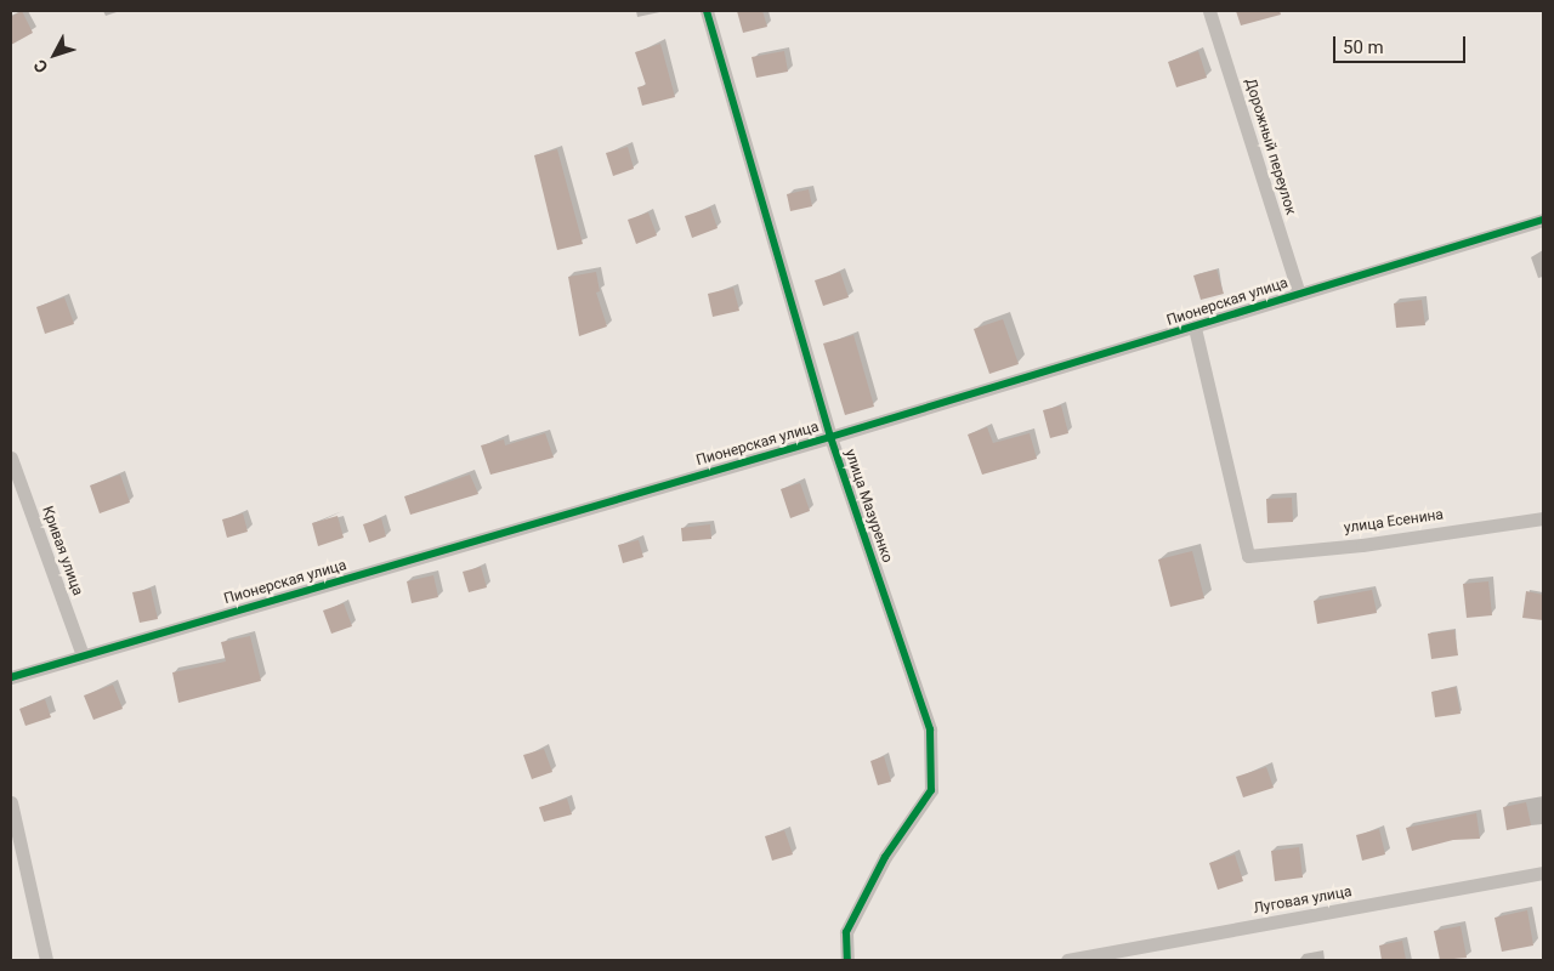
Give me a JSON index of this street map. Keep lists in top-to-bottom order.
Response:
{
  "streets": {
    "street": [
      "Дорожный переулок",
      "Пионерская улица",
      "улица Мазуренко",
      "улица Есенина",
      "Кривая улица",
      "Луговая улица"
    ]
  },
  "crossings": [
    ["Дорожный переулок", "Пионерская улица"],
    ["Пионерская улица", "улица Мазуренко"],
    ["Пионерская улица", "улица Есенина"],
    ["Пионерская улица", "Кривая улица"]
  ],
  "scale_bar": "50 m",
  "north": "bottom left"
}
